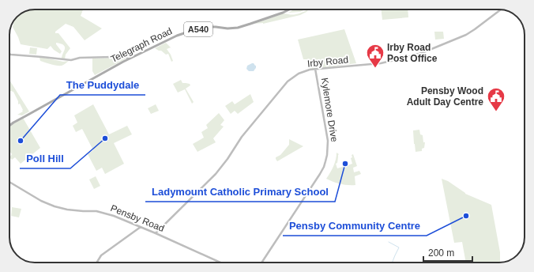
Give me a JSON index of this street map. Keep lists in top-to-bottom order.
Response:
{
  "streets": {
    "main road": ["A540", "Telegraph Road"],
    "street": ["Irby Road", "Kylemore Drive", "Pensby Road"]
  },
  "crossings": [
    ["Irby Road", "Kylemore Drive"],
    ["Irby Road", "Pensby Road"]
  ],
  "places": {
    "public building": ["Irby Road Post Office", "Pensby Wood Adult Day Centre"],
    "other": [
      "Poll Hill",
      "The Puddydale",
      "Ladymount Catholic Primary School",
      "Pensby Community Centre"
    ]
  },
  "scale_bar": "200 m"
}
